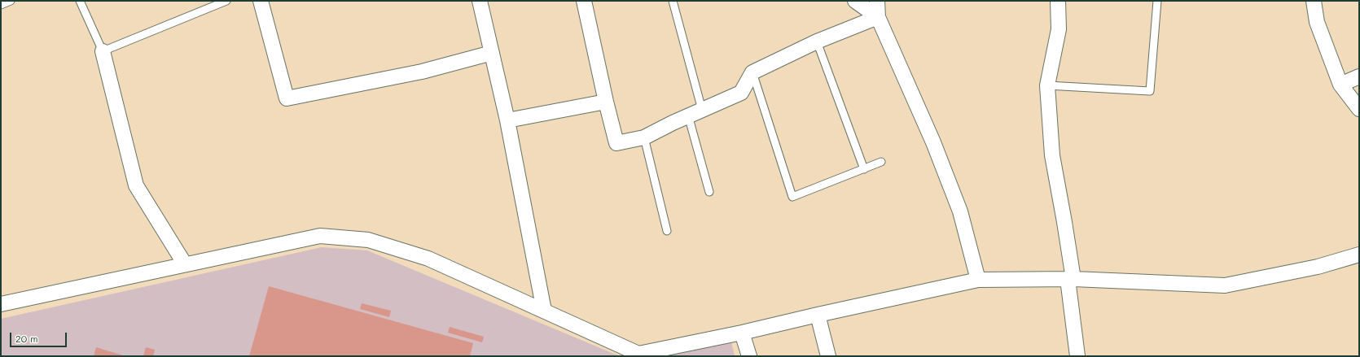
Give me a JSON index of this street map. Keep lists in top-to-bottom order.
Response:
{
  "scale_bar": "20 m"
}
